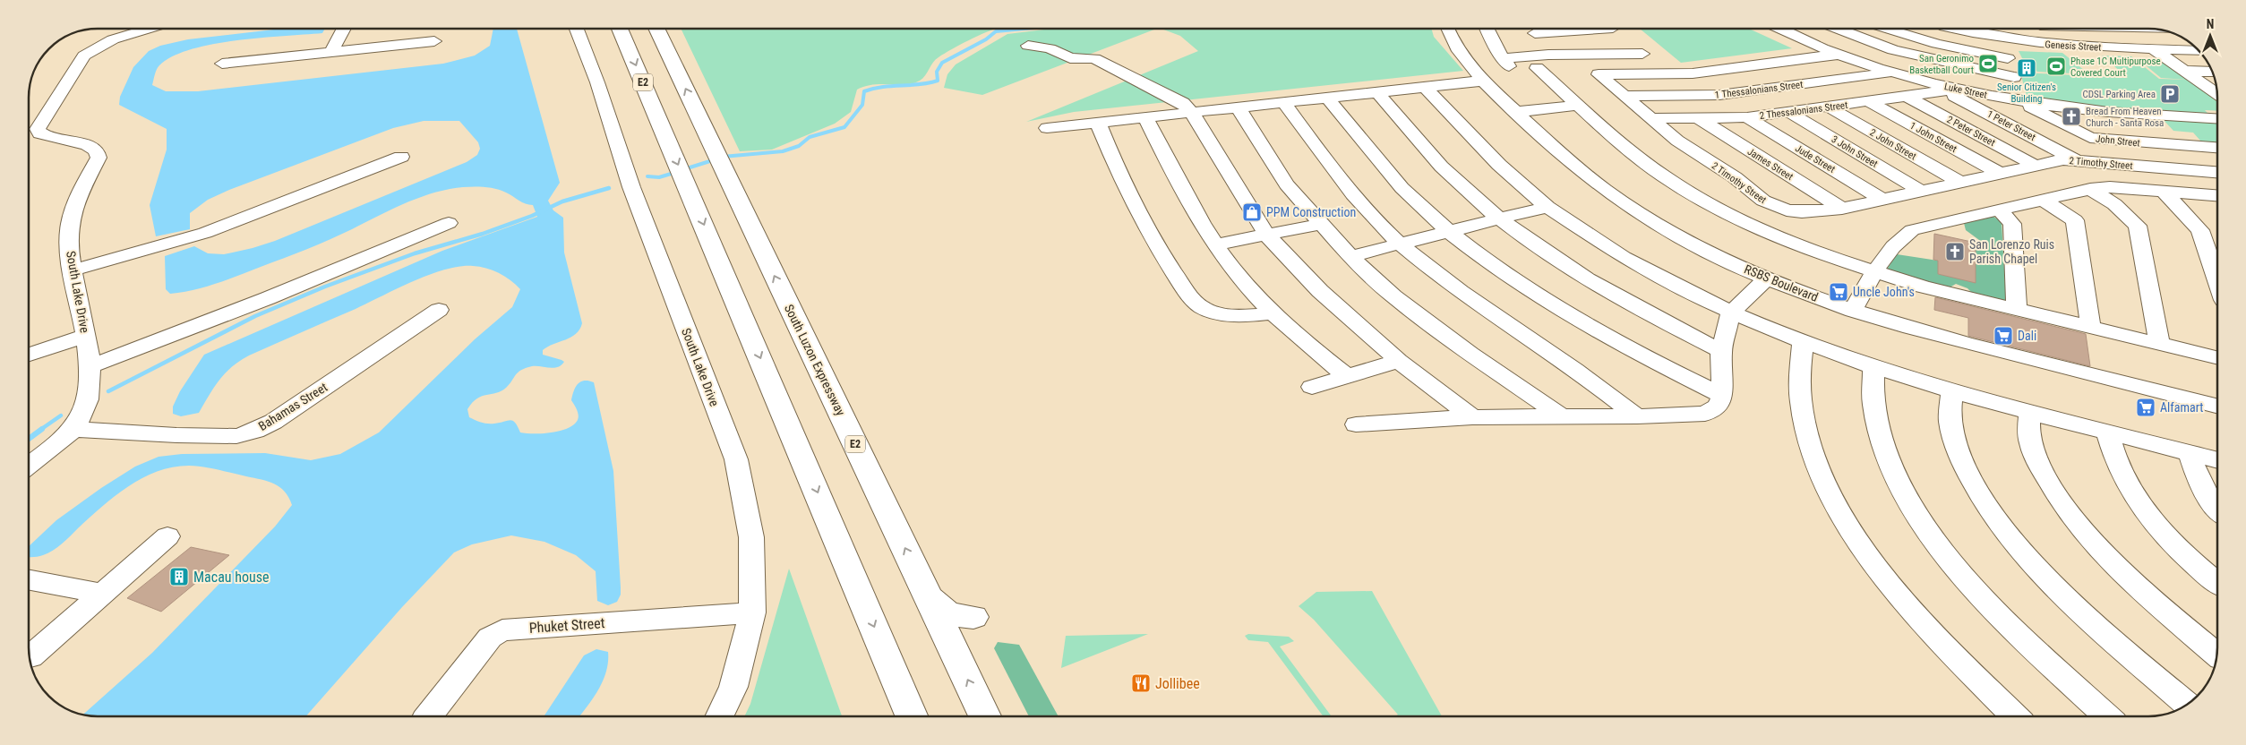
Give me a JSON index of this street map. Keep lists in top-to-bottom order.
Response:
{
  "streets": {
    "highway": ["E2", "South Luzon Expressway"],
    "street": [
      "Genesis Street",
      "1 Thessalonians Street",
      "Luke Street",
      "2 Thessalonians Street",
      "1 Peter Street",
      "2 Peter Street",
      "1 John Street",
      "John Street",
      "2 John Street",
      "3 John Street",
      "Jude Street",
      "2 Timothy Street",
      "James Street",
      "RSBS Boulevard",
      "South Lake Drive",
      "Bahamas Street",
      "Phuket Street"
    ]
  },
  "crossings": [
    ["1 Thessalonians Street", "Luke Street"],
    ["1 Thessalonians Street", "2 Timothy Street"],
    ["Luke Street", "2 Thessalonians Street"],
    ["Luke Street", "1 Peter Street"],
    ["Luke Street", "John Street"],
    ["Luke Street", "2 Timothy Street"],
    ["2 Thessalonians Street", "1 Peter Street"],
    ["2 Thessalonians Street", "2 Peter Street"],
    ["2 Thessalonians Street", "1 John Street"],
    ["2 Thessalonians Street", "2 John Street"],
    ["2 Thessalonians Street", "3 John Street"],
    ["2 Thessalonians Street", "Jude Street"],
    ["2 Thessalonians Street", "2 Timothy Street"],
    ["2 Thessalonians Street", "James Street"],
    ["1 Peter Street", "2 Timothy Street"],
    ["2 Peter Street", "2 Timothy Street"],
    ["1 John Street", "2 Timothy Street"],
    ["2 John Street", "2 Timothy Street"],
    ["3 John Street", "2 Timothy Street"],
    ["Jude Street", "2 Timothy Street"],
    ["2 Timothy Street", "James Street"],
    ["South Lake Drive", "Bahamas Street"],
    ["South Lake Drive", "Phuket Street"]
  ],
  "places": {
    "sports": ["San Geronimo Basketball Court", "Phase 1C Multipurpose Covered Court"],
    "building": ["Senior Citizen's Building", "Macau house"],
    "parking": ["CDSL Parking Area"],
    "church": ["Bread From Heaven Church - Santa Rosa", "San Lorenzo Ruis Parish Chapel"],
    "shop": ["PPM Construction"],
    "supermarket": ["Uncle John's", "Dali", "Alfamart"],
    "restaurant": ["Jollibee"]
  },
  "north": "top"
}
